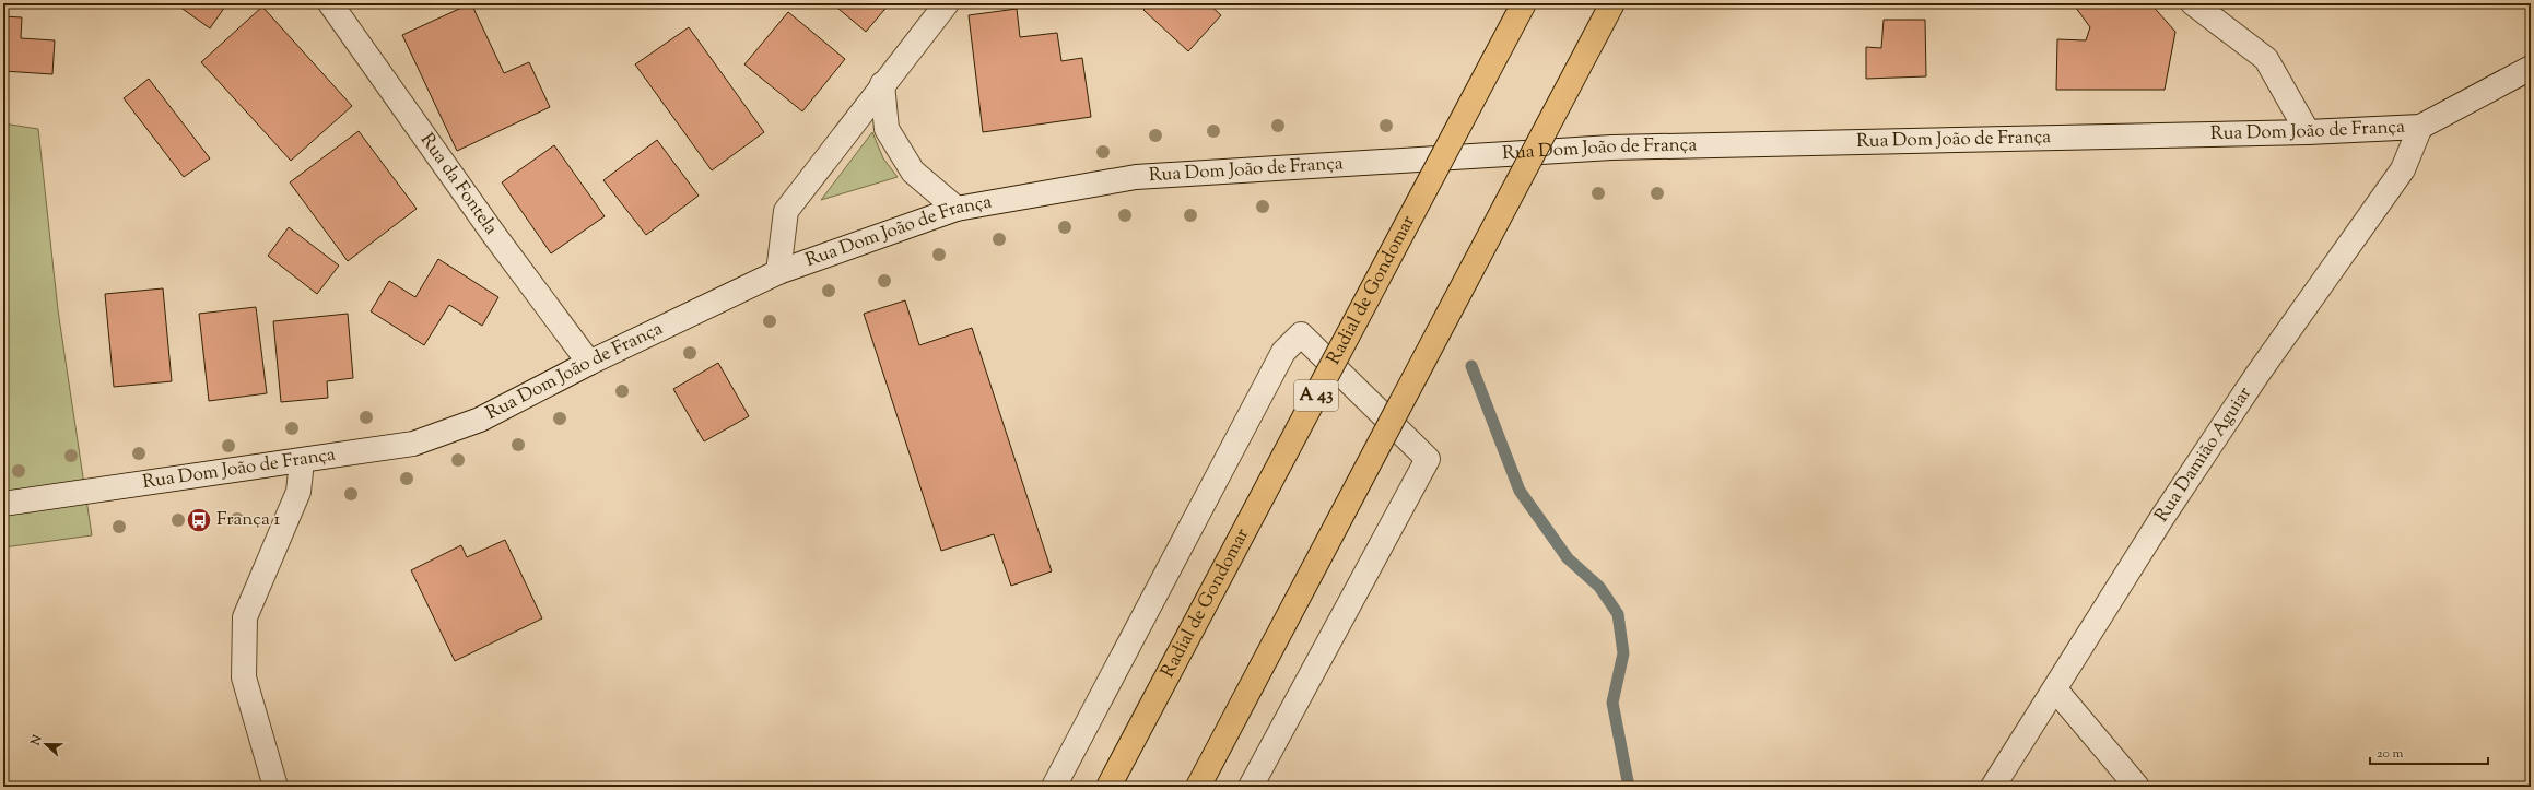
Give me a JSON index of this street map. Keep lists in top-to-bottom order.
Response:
{
  "streets": {
    "highway": ["Radial de Gondomar", "A 43"],
    "street": ["Rua Dom João de França", "Rua da Fontela", "Rua Damião Aguiar"]
  },
  "crossings": [
    ["Rua Dom João de França", "Rua da Fontela"],
    ["Rua Dom João de França", "Rua Damião Aguiar"]
  ],
  "places": {
    "bus stop": ["França 1"]
  },
  "scale_bar": "20 m",
  "north": "left"
}
